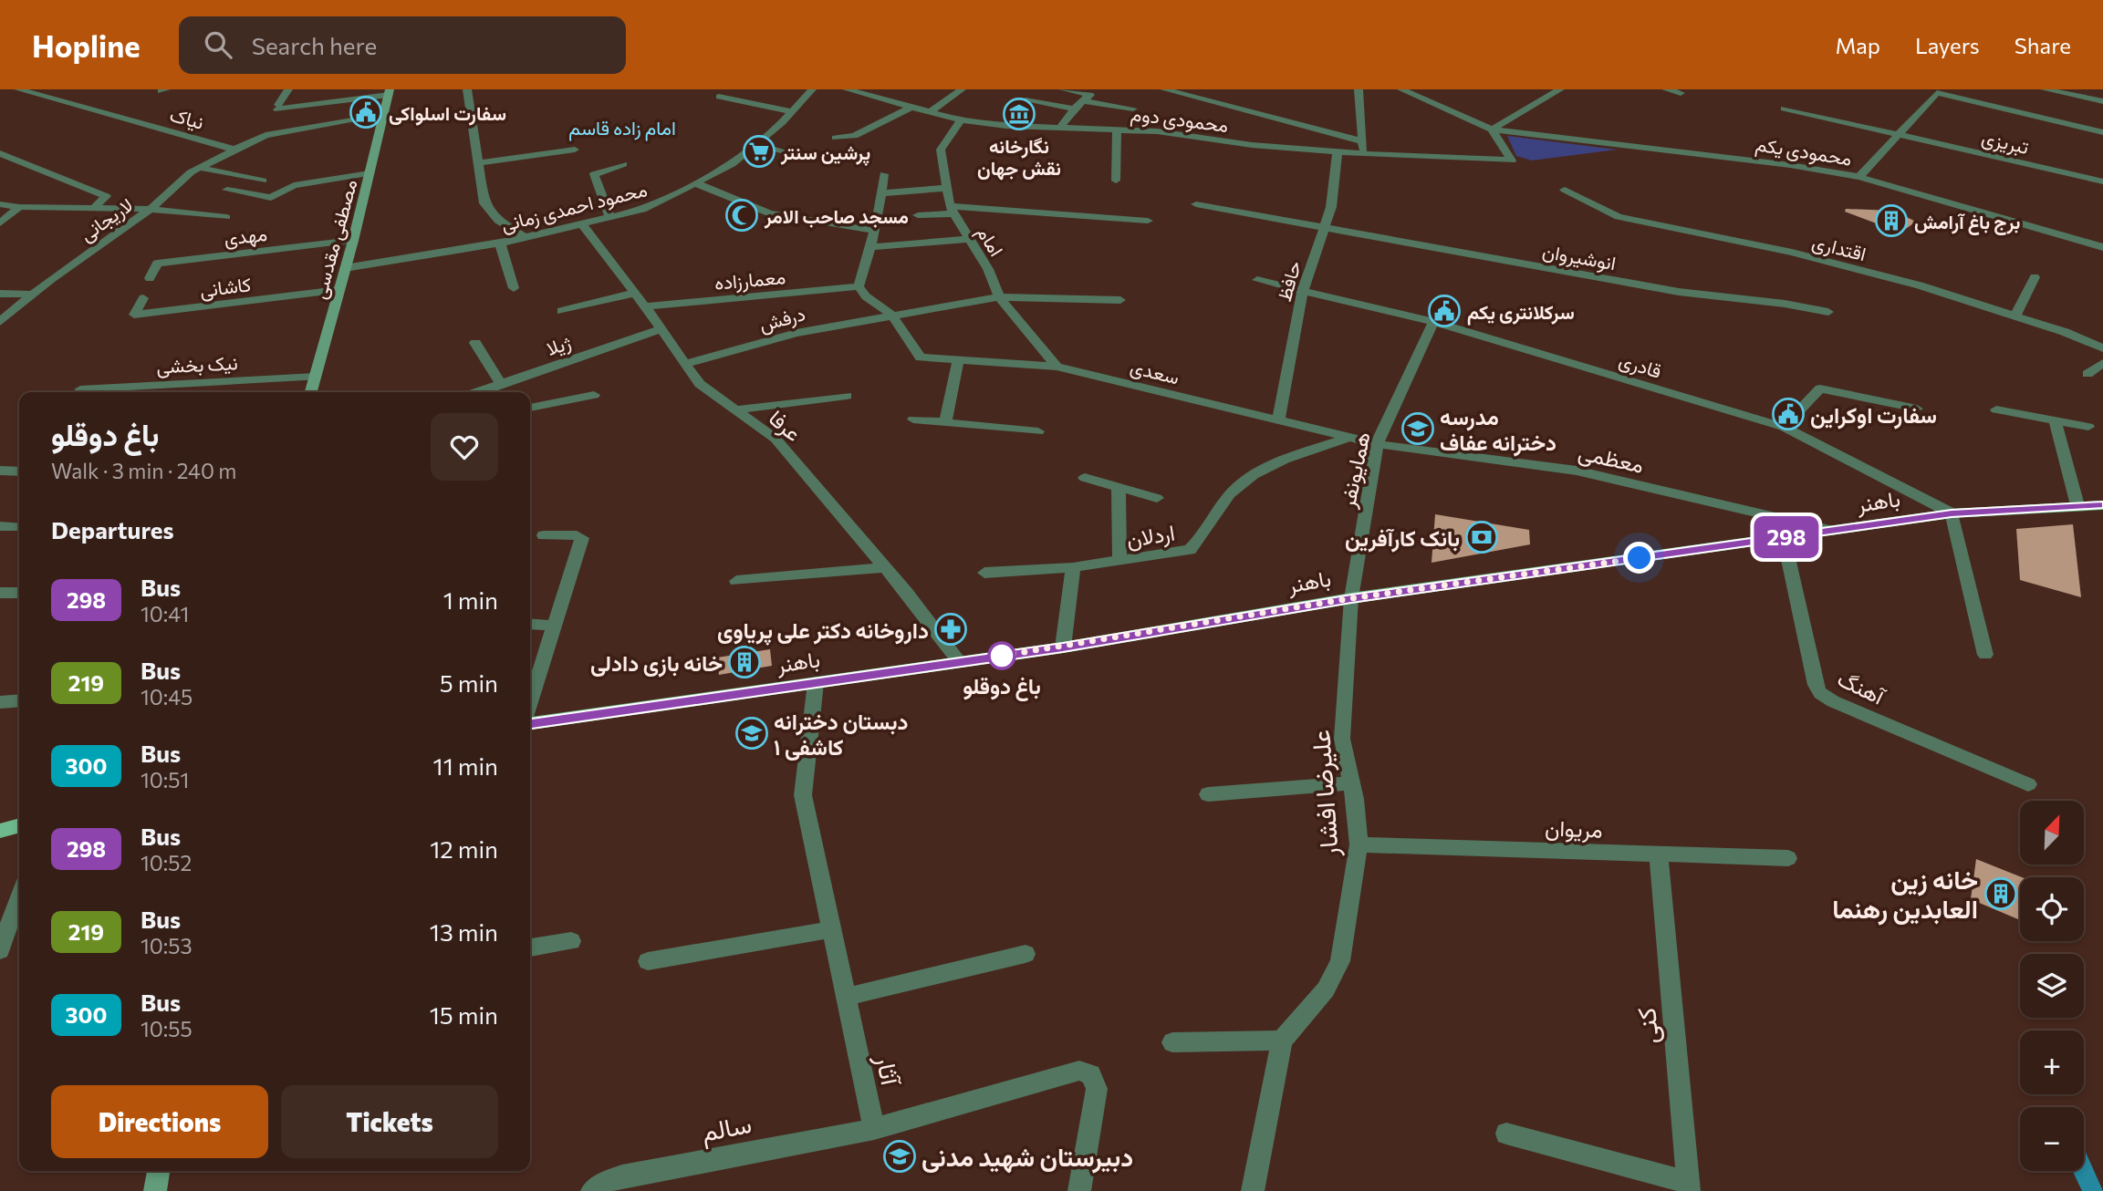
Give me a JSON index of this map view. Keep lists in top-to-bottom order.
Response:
{
  "streets": {
    "main road": ["مصطفی مقدسی", "باهنر"],
    "street": [
      "نیاک",
      "محمودی دوم",
      "تبریزی",
      "محمودی یکم",
      "محمود احمدی زمانی",
      "لاریجانی",
      "مهدی",
      "امام",
      "اقتداری",
      "انوشیروان",
      "معمارزاده",
      "حافظ",
      "کاشانی",
      "درفش",
      "ژیلا",
      "نیک بخشی",
      "قادری",
      "سعدی",
      "عرفا",
      "معظمی",
      "همایونفر",
      "اردلان",
      "آهنگ",
      "علیرضا افشار",
      "مریوان",
      "کنی",
      "آثار",
      "سالم"
    ]
  },
  "crossings": [
    ["نیاک", "لاریجانی"],
    ["محمودی دوم", "محمودی یکم"],
    ["محمودی دوم", "امام"],
    ["محمودی دوم", "حافظ"],
    ["محمود احمدی زمانی", "مصطفی مقدسی"],
    ["محمود احمدی زمانی", "عرفا"],
    ["لاریجانی", "مصطفی مقدسی"],
    ["مهدی", "مصطفی مقدسی"],
    ["مصطفی مقدسی", "کاشانی"],
    ["مصطفی مقدسی", "نیک بخشی"],
    ["امام", "درفش"],
    ["امام", "سعدی"],
    ["انوشیروان", "حافظ"],
    ["معمارزاده", "عرفا"],
    ["حافظ", "قادری"],
    ["حافظ", "سعدی"],
    ["درفش", "سعدی"],
    ["درفش", "عرفا"],
    ["ژیلا", "عرفا"],
    ["قادری", "همایونفر"],
    ["قادری", "باهنر"],
    ["سعدی", "معظمی"],
    ["سعدی", "همایونفر"],
    ["سعدی", "اردلان"],
    ["عرفا", "باهنر"],
    ["معظمی", "همایونفر"],
    ["معظمی", "باهنر"],
    ["همایونفر", "باهنر"],
    ["همایونفر", "علیرضا افشار"],
    ["باهنر", "آهنگ"],
    ["باهنر", "علیرضا افشار"],
    ["باهنر", "آثار"],
    ["علیرضا افشار", "مریوان"],
    ["مریوان", "کنی"],
    ["آثار", "سالم"]
  ],
  "districts": ["امام زاده قاسم"],
  "places": {
    "public building": ["سفارت اسلواکی", "سرکلانتری یکم", "سفارت اوکراین"],
    "museum": ["نگارخانه نقش جهان"],
    "supermarket": ["پرشین سنتر"],
    "mosque": ["مسجد صاحب الامر"],
    "building": ["برج باغ آرامش", "خانه بازی دادلی", "خانه زین العابدین رهنما"],
    "school or university": ["مدرسه دخترانه عفاف", "دبستان دخترانه کاشفی ۱", "دبیرستان شهید مدنی"],
    "bank": ["بانک کارآفرین"],
    "pharmacy": ["داروخانه دکتر علی پریاوی"],
    "other": ["باغ دوقلو"]
  },
  "lines": ["bus line 298"],
  "north": "top right",
  "page": {
    "header": "Hopline",
    "search": "Search here",
    "nav": ["Map", "Layers", "Share"],
    "on_map": "298",
    "heading": [
      ["باغ دوقلو", "Walk · 3 min · 240 m"],
      "Departures"
    ],
    "list": [
      {
        "mark": "298",
        "name": "Bus",
        "note": "10:41",
        "value": "1 min"
      },
      {
        "mark": "219",
        "name": "Bus",
        "note": "10:45",
        "value": "5 min"
      },
      {
        "mark": "300",
        "name": "Bus",
        "note": "10:51",
        "value": "11 min"
      },
      {
        "mark": "298",
        "name": "Bus",
        "note": "10:52",
        "value": "12 min"
      },
      {
        "mark": "219",
        "name": "Bus",
        "note": "10:53",
        "value": "13 min"
      },
      {
        "mark": "300",
        "name": "Bus",
        "note": "10:55",
        "value": "15 min"
      }
    ],
    "map_buttons": ["+", "−"],
    "buttons": ["Directions", "Tickets"]
  }
}
